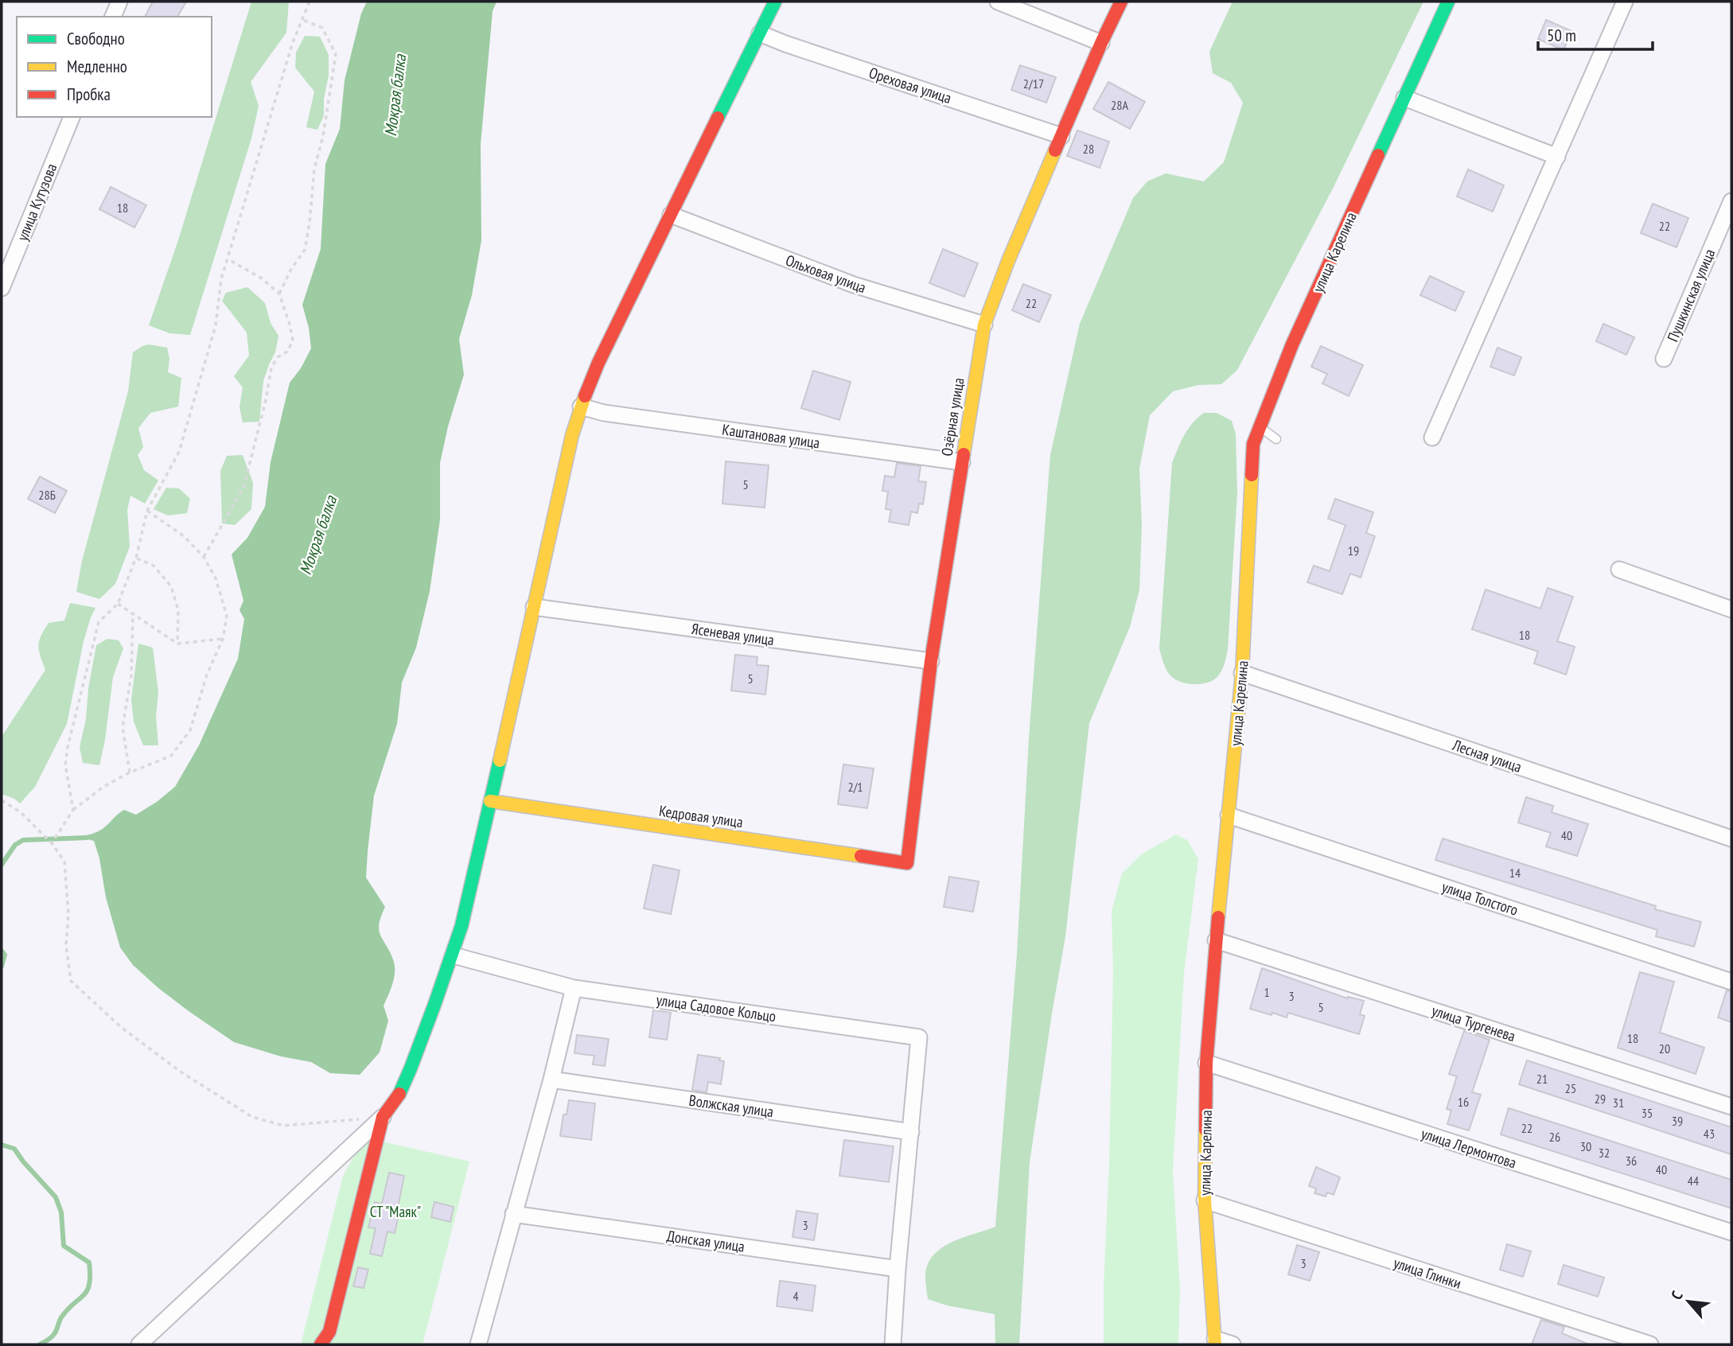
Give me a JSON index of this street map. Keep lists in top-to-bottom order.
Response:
{
  "streets": {
    "street": [
      "Ореховая улица",
      "улица Кутузова",
      "улица Карелина",
      "Ольховая улица",
      "Пушкинская улица",
      "Озёрная улица",
      "Каштановая улица",
      "Ясеневая улица",
      "Лесная улица",
      "Кедровая улица",
      "улица Толстого",
      "улица Садовое Кольцо",
      "улица Тургенева",
      "Волжская улица",
      "улица Лермонтова",
      "Донская улица",
      "улица Глинки"
    ]
  },
  "crossings": [
    ["Ореховая улица", "Озёрная улица"],
    ["улица Карелина", "Лесная улица"],
    ["улица Карелина", "улица Толстого"],
    ["улица Карелина", "улица Тургенева"],
    ["улица Карелина", "улица Лермонтова"],
    ["улица Карелина", "улица Глинки"],
    ["Ольховая улица", "Озёрная улица"],
    ["Озёрная улица", "Каштановая улица"],
    ["Озёрная улица", "Ясеневая улица"],
    ["Озёрная улица", "Кедровая улица"],
    ["улица Садовое Кольцо", "Волжская улица"],
    ["улица Садовое Кольцо", "Донская улица"]
  ],
  "water": ["Мокрая балка"],
  "parks": ["СТ \"Маяк\""],
  "house_numbers": [
    "2/17",
    "28А",
    "28",
    "18",
    "22",
    "22",
    "5",
    "28Б",
    "19",
    "18",
    "5",
    "2/1",
    "40",
    "14",
    "1",
    "3",
    "5",
    "18",
    "20",
    "21",
    "25",
    "29",
    "16",
    "31",
    "35",
    "39",
    "22",
    "43",
    "26",
    "30",
    "32",
    "36",
    "40",
    "44",
    "3",
    "3",
    "4"
  ],
  "legend": ["Свободно", "Медленно", "Пробка"],
  "scale_bar": "50 m",
  "north": "top left"
}
